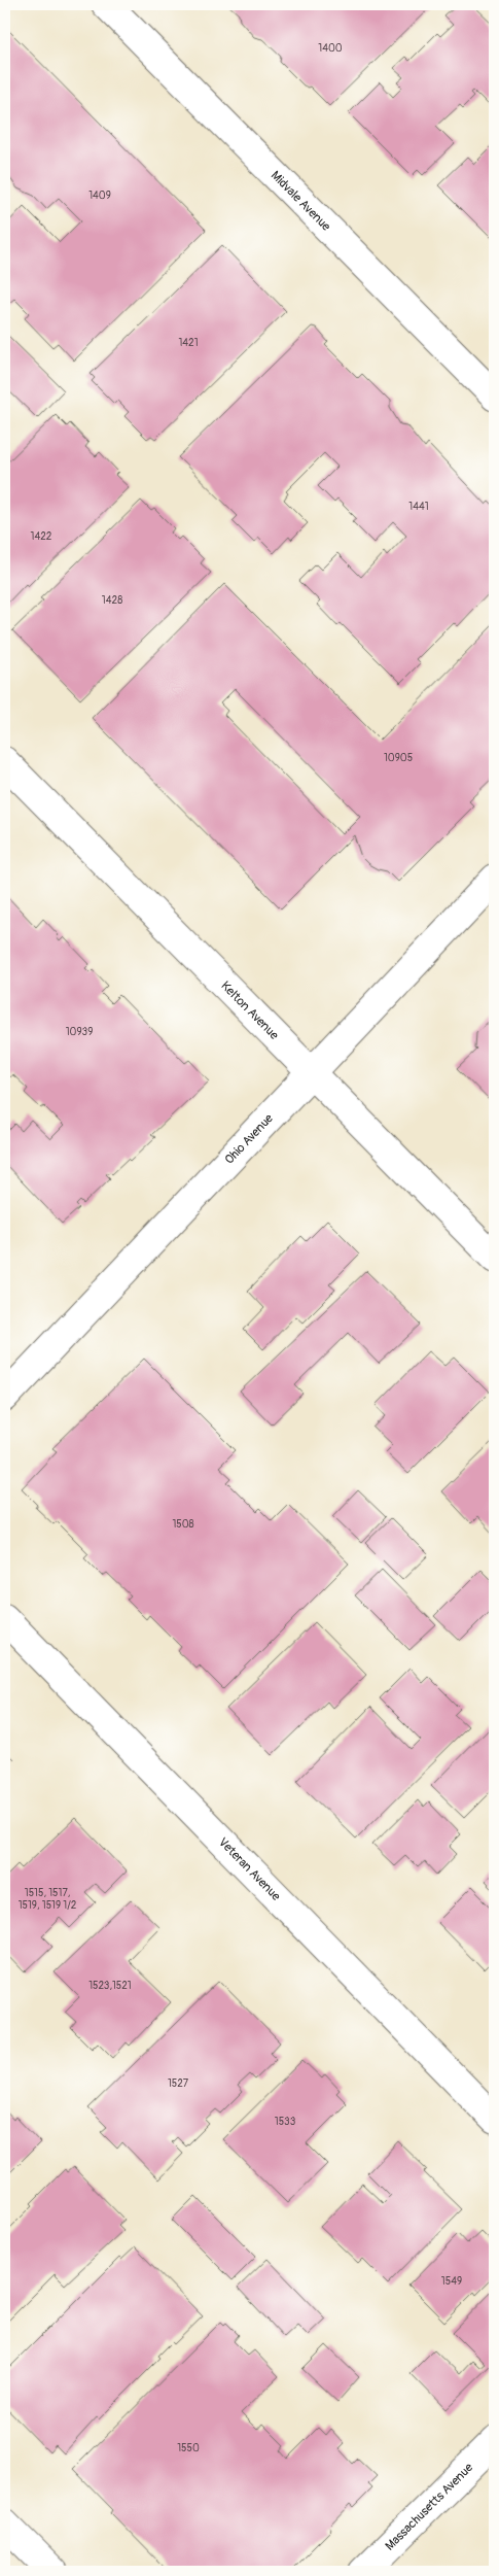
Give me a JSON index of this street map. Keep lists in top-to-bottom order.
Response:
{
  "streets": {
    "street": [
      "Midvale Avenue",
      "Kelton Avenue",
      "Ohio Avenue",
      "Veteran Avenue",
      "Massachusetts Avenue"
    ]
  },
  "crossings": [
    ["Kelton Avenue", "Ohio Avenue"]
  ],
  "house_numbers": [
    "1400",
    "1409",
    "1421",
    "1441",
    "1422",
    "1428",
    "10905",
    "10939",
    "1508",
    "1515, 1517, 1519, 1519 1/2",
    "1523,1521",
    "1527",
    "1533",
    "1549",
    "1550"
  ]
}
